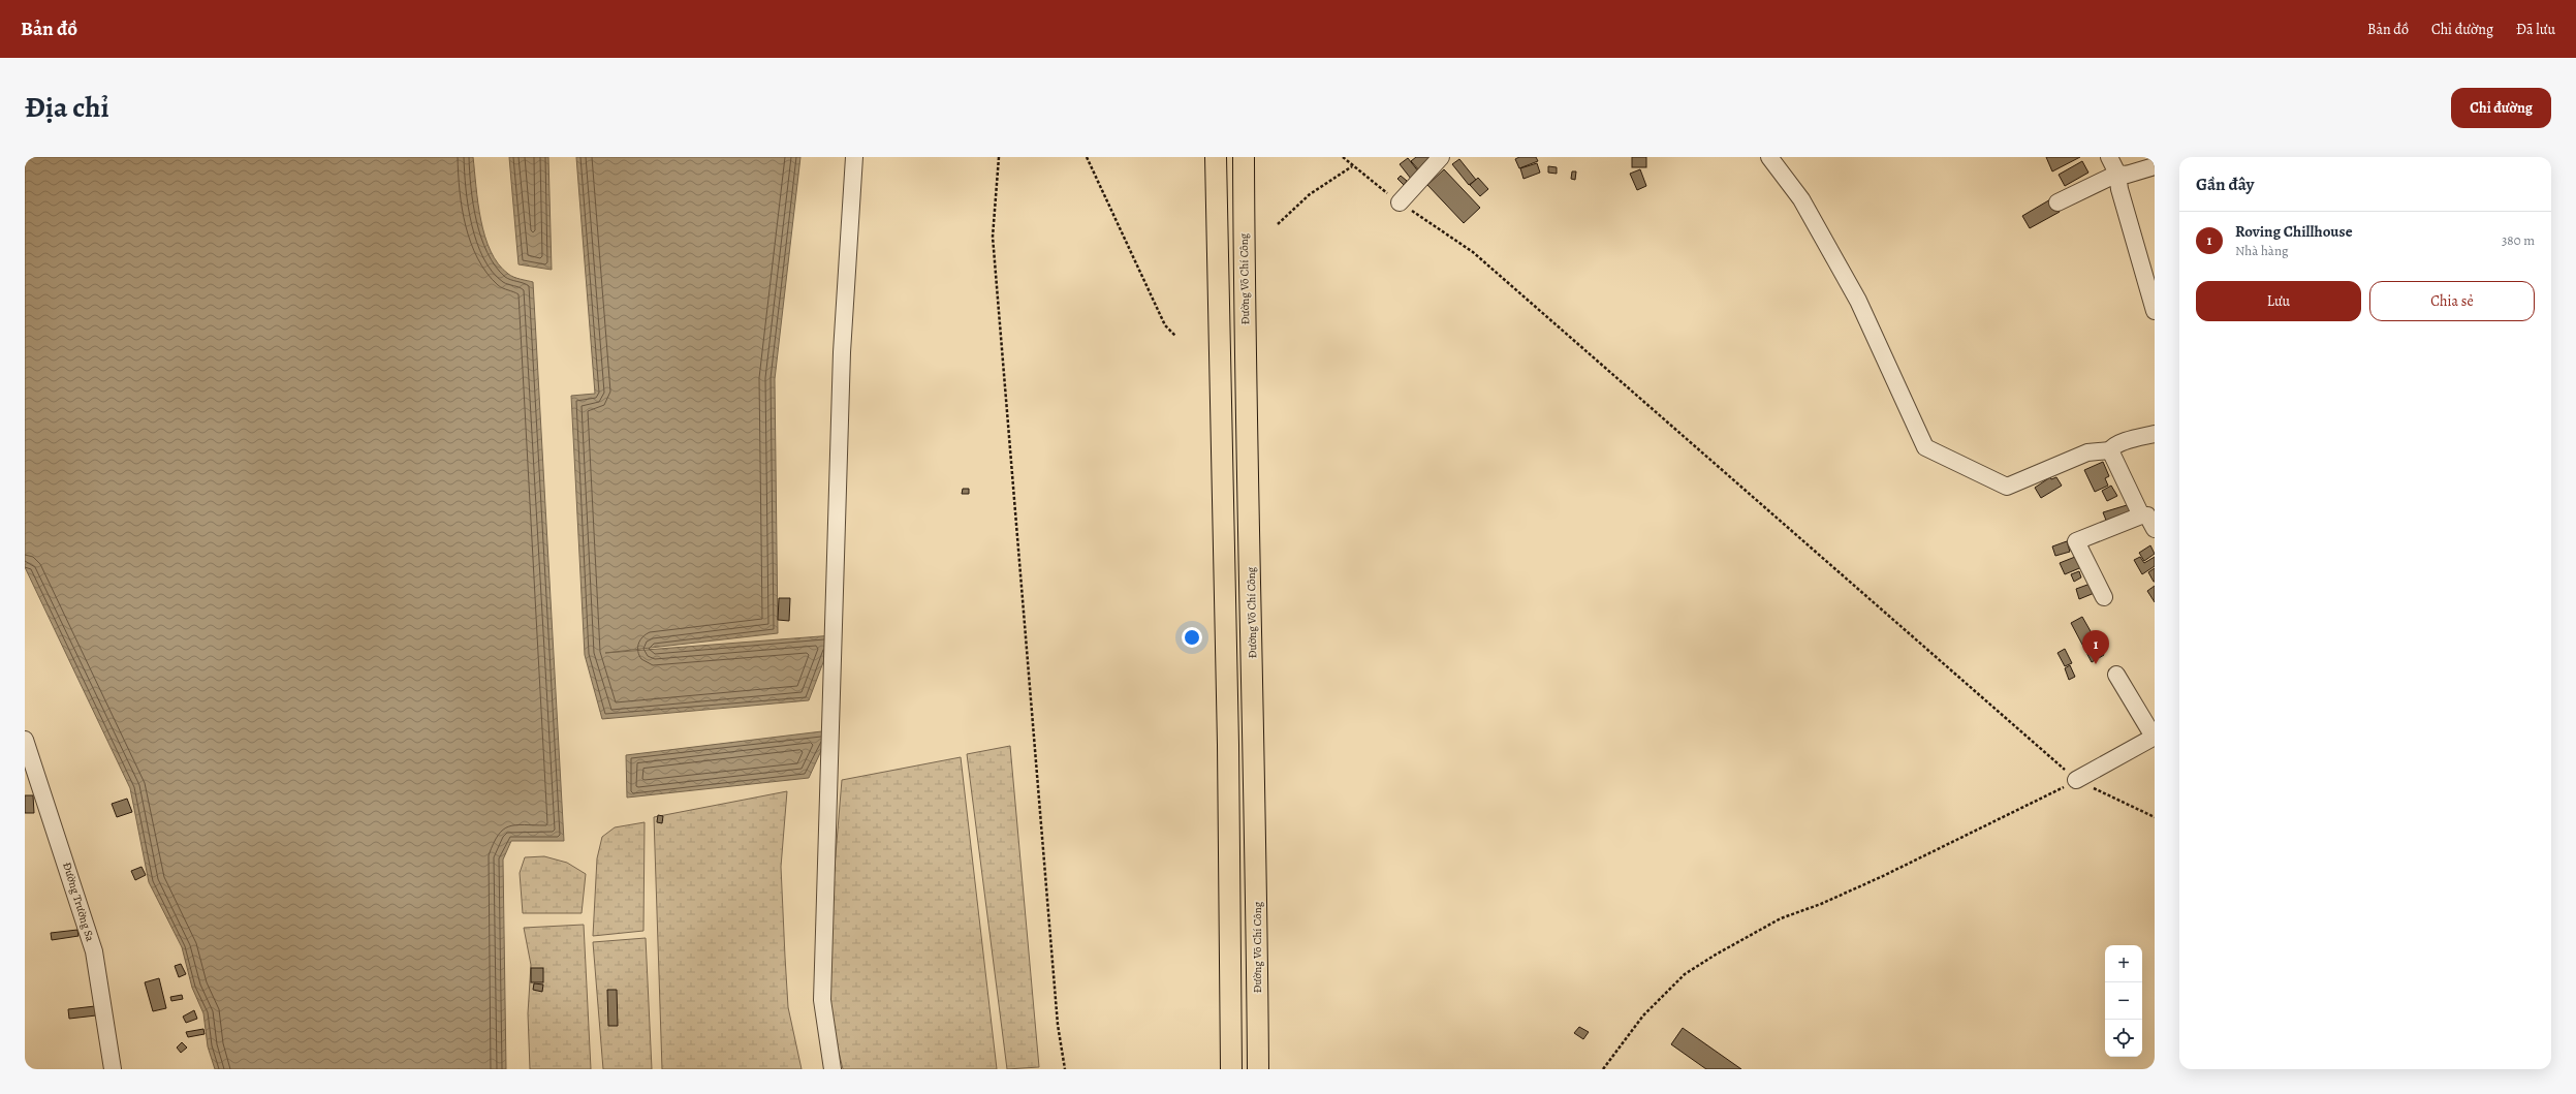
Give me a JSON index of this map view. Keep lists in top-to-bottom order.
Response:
{
  "streets": {
    "main road": ["Đường Võ Chí Công"],
    "street": ["Đường Trường Sa"]
  },
  "page": {
    "header": "Bản đồ",
    "nav": ["Bản đồ", "Chỉ đường", "Đã lưu"],
    "title": "Địa chỉ",
    "buttons": [
      "Chỉ đường",
      ["Lưu", "Chia sẻ"]
    ],
    "heading": "Gần đây",
    "list": [
      {
        "mark": "1",
        "name": "Roving Chillhouse",
        "note": "Nhà hàng",
        "value": "380 m"
      }
    ],
    "pins": "1",
    "map_buttons": ["+", "−"]
  }
}
